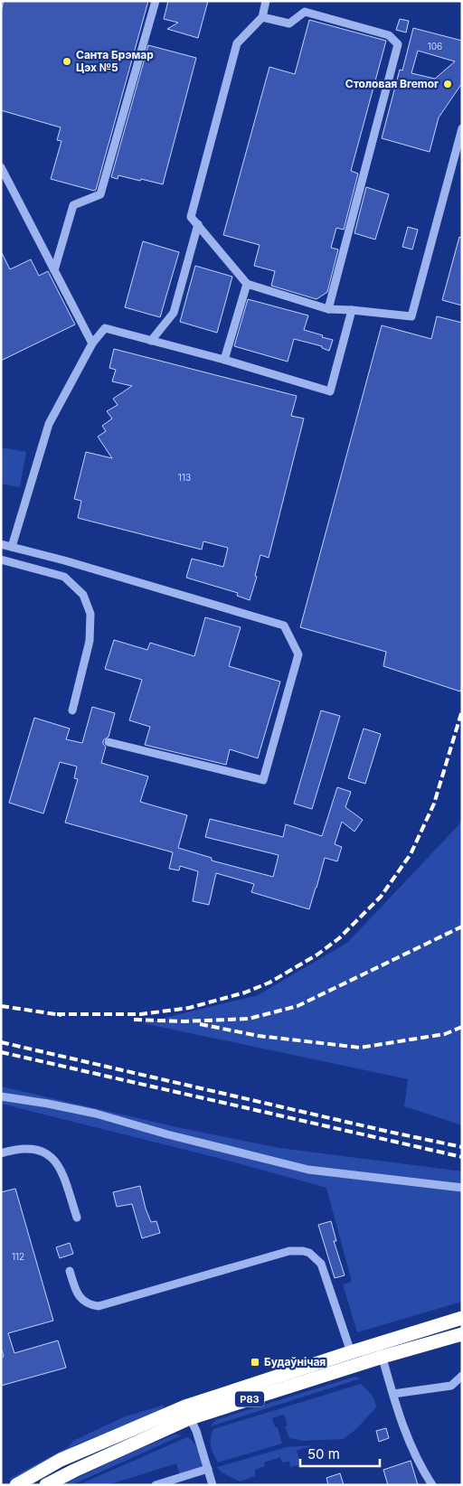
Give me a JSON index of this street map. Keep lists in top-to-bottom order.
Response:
{
  "streets": {
    "highway": ["Р83"]
  },
  "places": {
    "other": ["Санта Брэмар Цэх №5", "Столовая Bremor"],
    "transit": ["Будаўнічая"]
  },
  "house_numbers": ["106", "113", "112"],
  "scale_bar": "50 m"
}
